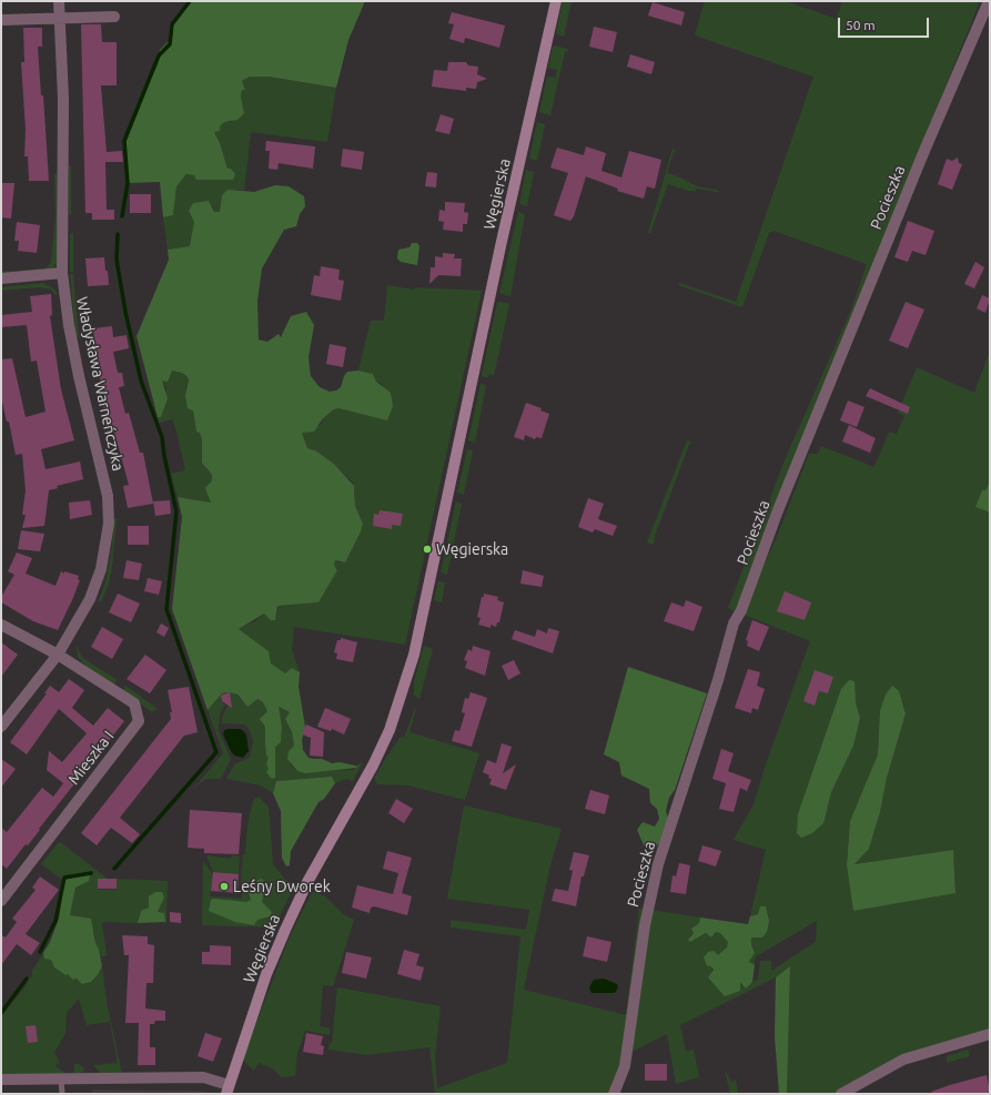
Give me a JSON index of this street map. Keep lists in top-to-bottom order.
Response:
{
  "streets": {
    "main road": ["Węgierska"],
    "street": ["Pocieszka", "Władysława Warneńczyka", "Mieszka I"]
  },
  "crossings": [
    ["Władysława Warneńczyka", "Mieszka I"]
  ],
  "places": ["Węgierska", "Leśny Dworek"],
  "scale_bar": "50 m"
}
